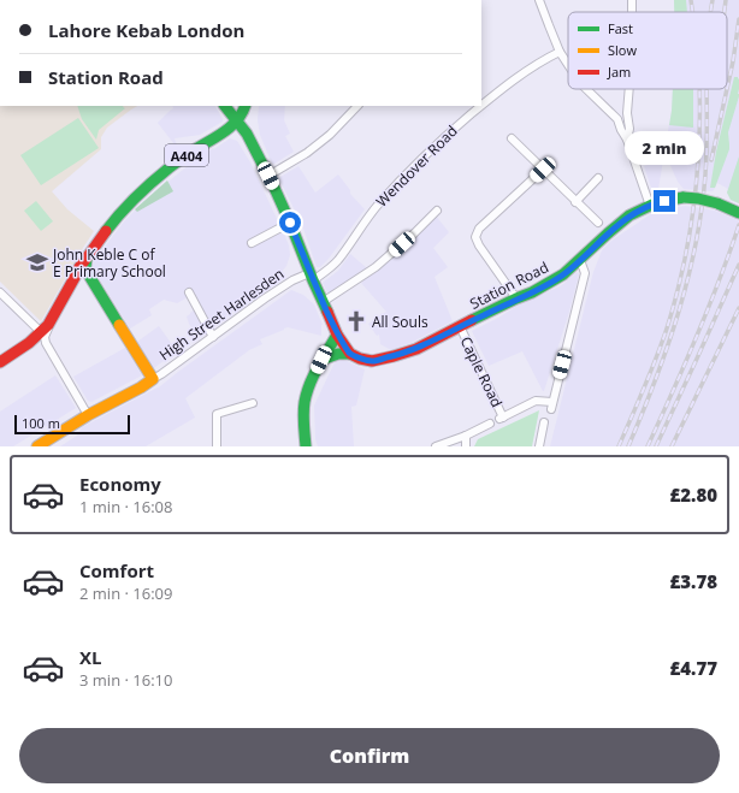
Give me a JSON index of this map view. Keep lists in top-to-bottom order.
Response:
{
  "streets": {
    "main road": ["A404", "Station Road", "High Street Harlesden"],
    "street": ["Wendover Road", "Caple Road"]
  },
  "crossings": [
    ["Wendover Road", "High Street Harlesden"],
    ["Station Road", "Caple Road"]
  ],
  "places": {
    "school or university": ["John Keble C of E Primary School"],
    "church": ["All Souls"]
  },
  "legend": ["Fast", "Slow", "Jam"],
  "scale_bar": "100 m",
  "page": {
    "banner": ["Lahore Kebab London", "Station Road"],
    "bubble": "2 min",
    "scale": "100 m",
    "list": [
      {
        "name": "Economy",
        "note": "1 min · 16:08",
        "value": "£2.80"
      },
      {
        "name": "Comfort",
        "note": "2 min · 16:09",
        "value": "£3.78"
      },
      {
        "name": "XL",
        "note": "3 min · 16:10",
        "value": "£4.77"
      }
    ],
    "buttons": "Confirm"
  }
}
